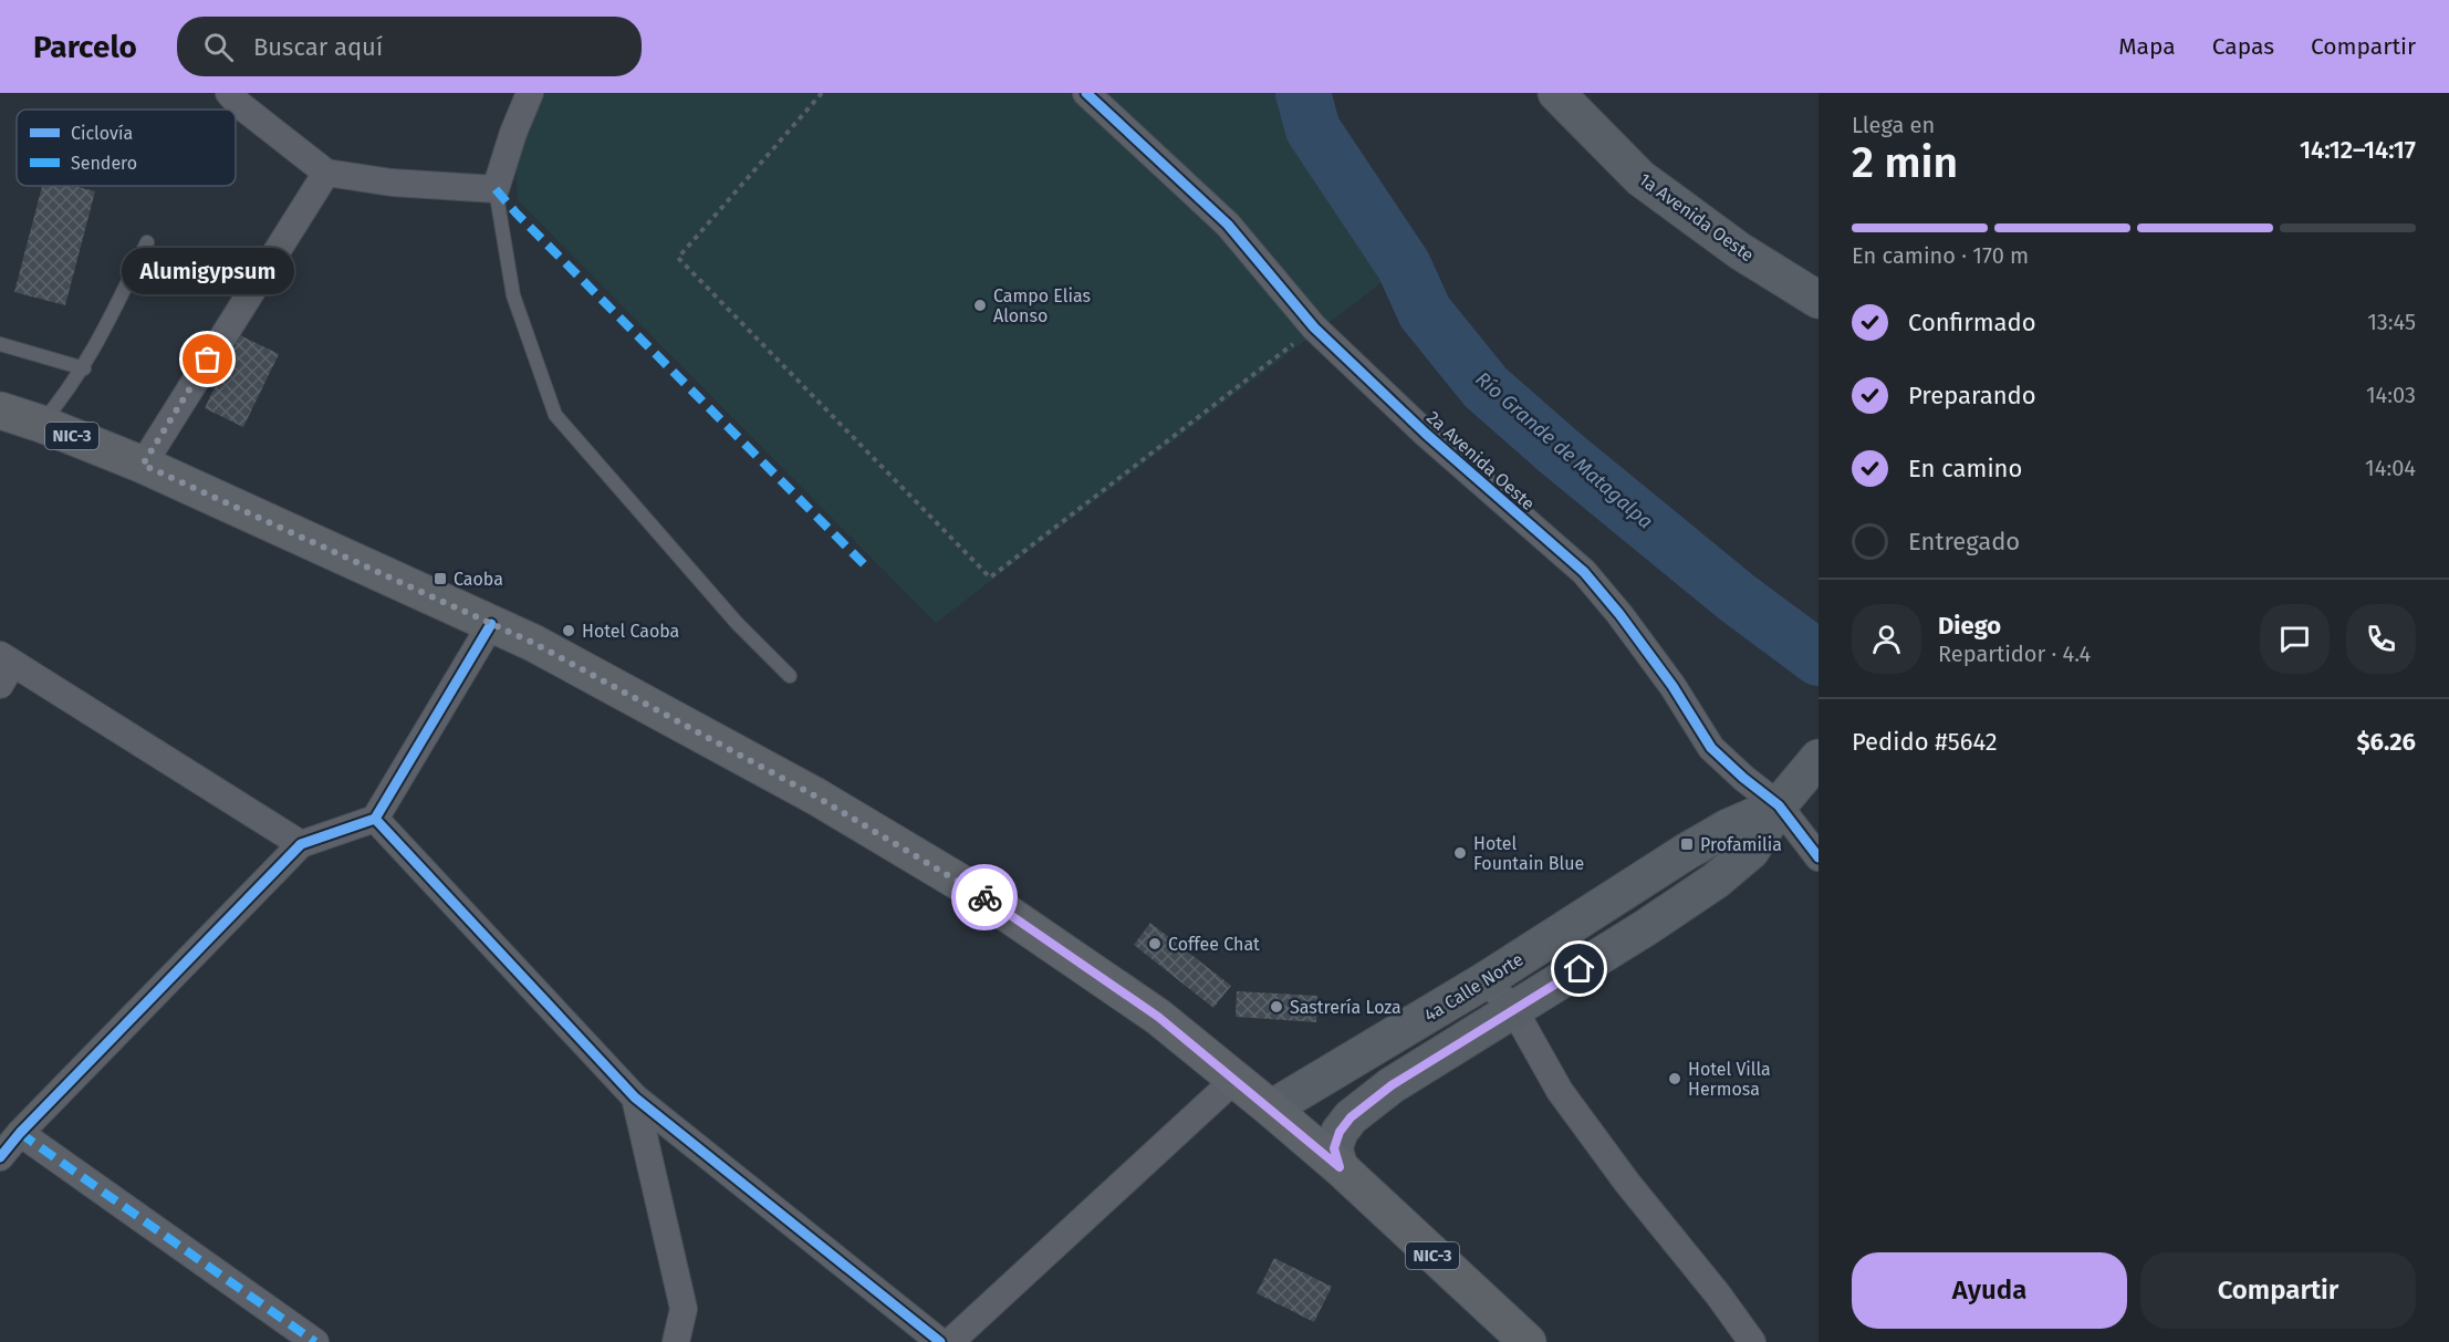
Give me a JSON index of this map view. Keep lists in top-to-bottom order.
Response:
{
  "streets": {
    "main road": ["NIC-3"],
    "street": ["1a Avenida Oeste", "2a Avenida Oeste", "4a Calle Norte"]
  },
  "crossings": [
    ["NIC-3", "4a Calle Norte"],
    ["2a Avenida Oeste", "4a Calle Norte"]
  ],
  "water": ["Río Grande de Matagalpa"],
  "places": {
    "other": [
      "Campo Elias Alonso",
      "Alumigypsum",
      "Hotel Caoba",
      "Hotel Fountain Blue",
      "Coffee Chat",
      "Sastrería Loza",
      "Hotel Villa Hermosa"
    ],
    "transit": ["Caoba", "Profamilia"]
  },
  "legend": ["Ciclovía", "Sendero"],
  "page": {
    "header": "Parcelo",
    "search": "Buscar aquí",
    "nav": ["Mapa", "Capas", "Compartir"],
    "heading": ["2 min", "Llega en", "14:12–14:17"],
    "panel": [
      "Diego",
      "Repartidor · 4.4",
      "Pedido #5642",
      "$6.26"
    ],
    "bar": "En camino · 170 m",
    "bubble": "Alumigypsum",
    "list": [
      ["Confirmado", "13:45"],
      ["Preparando", "14:03"],
      ["En camino", "14:04"],
      "Entregado"
    ],
    "buttons": ["Ayuda", "Compartir"]
  }
}
